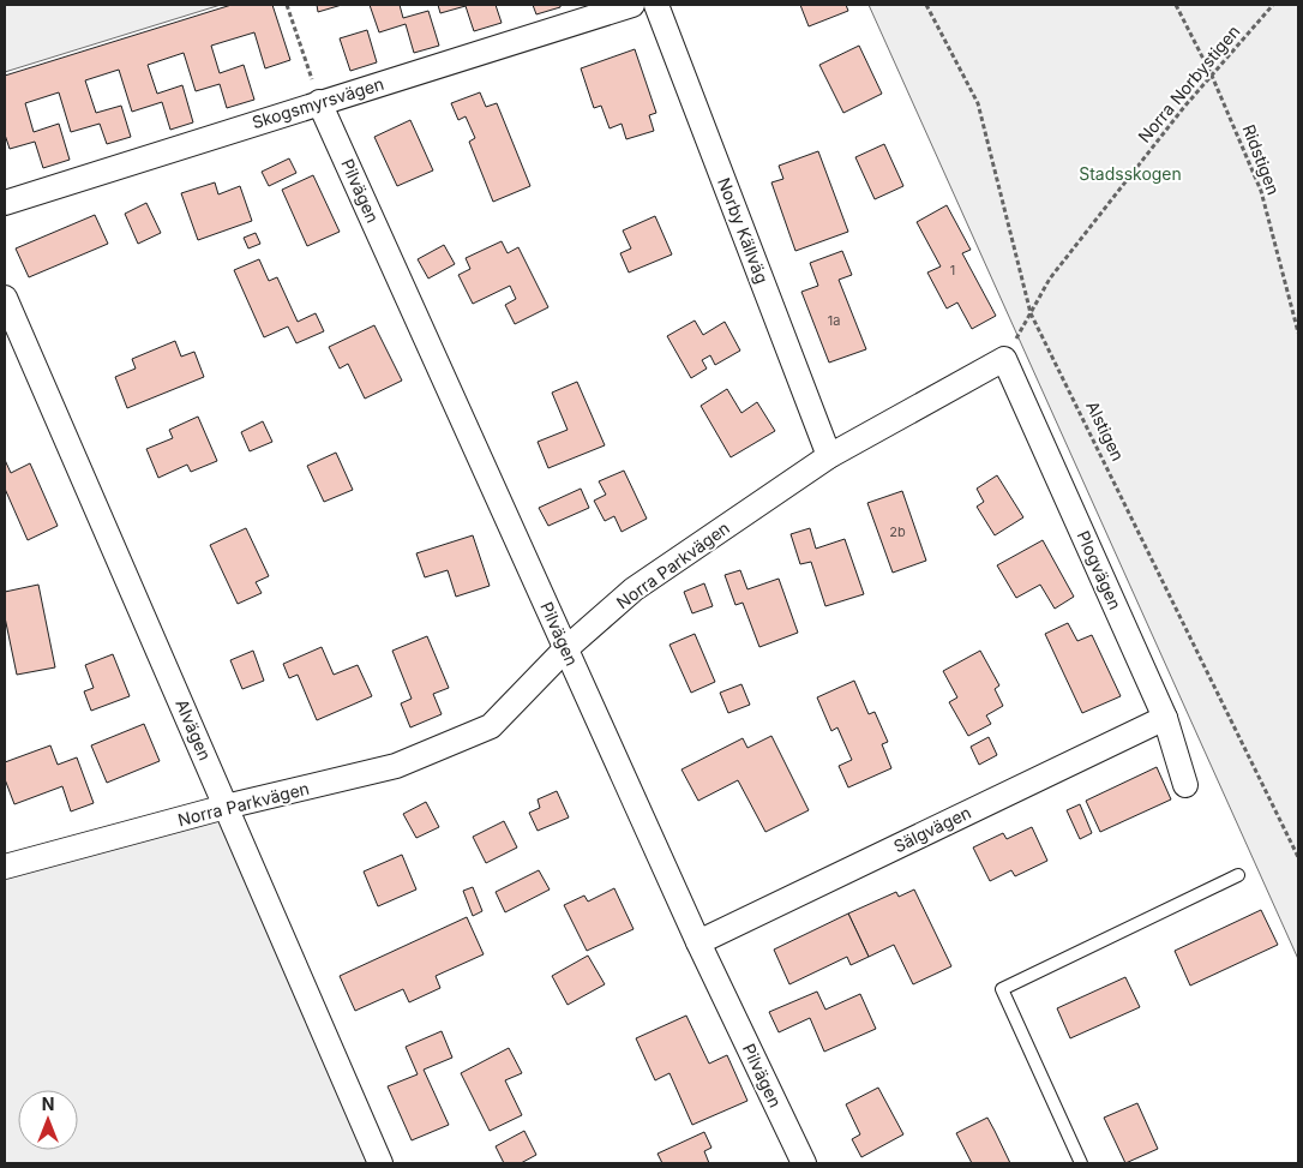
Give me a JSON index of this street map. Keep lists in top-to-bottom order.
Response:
{
  "streets": {
    "street": [
      "Skogsmyrsvägen",
      "Pilvägen",
      "Norby Källväg",
      "Norra Parkvägen",
      "Plogvägen",
      "Alvägen",
      "Sälgvägen"
    ],
    "path": ["Norra Norbystigen", "Ridstigen", "Alstigen"]
  },
  "crossings": [
    ["Norra Norbystigen", "Ridstigen"],
    ["Norra Norbystigen", "Alstigen"],
    ["Norra Norbystigen", "Norra Parkvägen"],
    ["Norra Norbystigen", "Plogvägen"],
    ["Skogsmyrsvägen", "Pilvägen"],
    ["Pilvägen", "Norra Parkvägen"],
    ["Pilvägen", "Sälgvägen"],
    ["Norby Källväg", "Norra Parkvägen"],
    ["Norra Parkvägen", "Plogvägen"],
    ["Norra Parkvägen", "Alvägen"],
    ["Plogvägen", "Sälgvägen"]
  ],
  "parks": ["Stadsskogen"],
  "house_numbers": ["1", "1a", "2b"],
  "north": "top"
}
